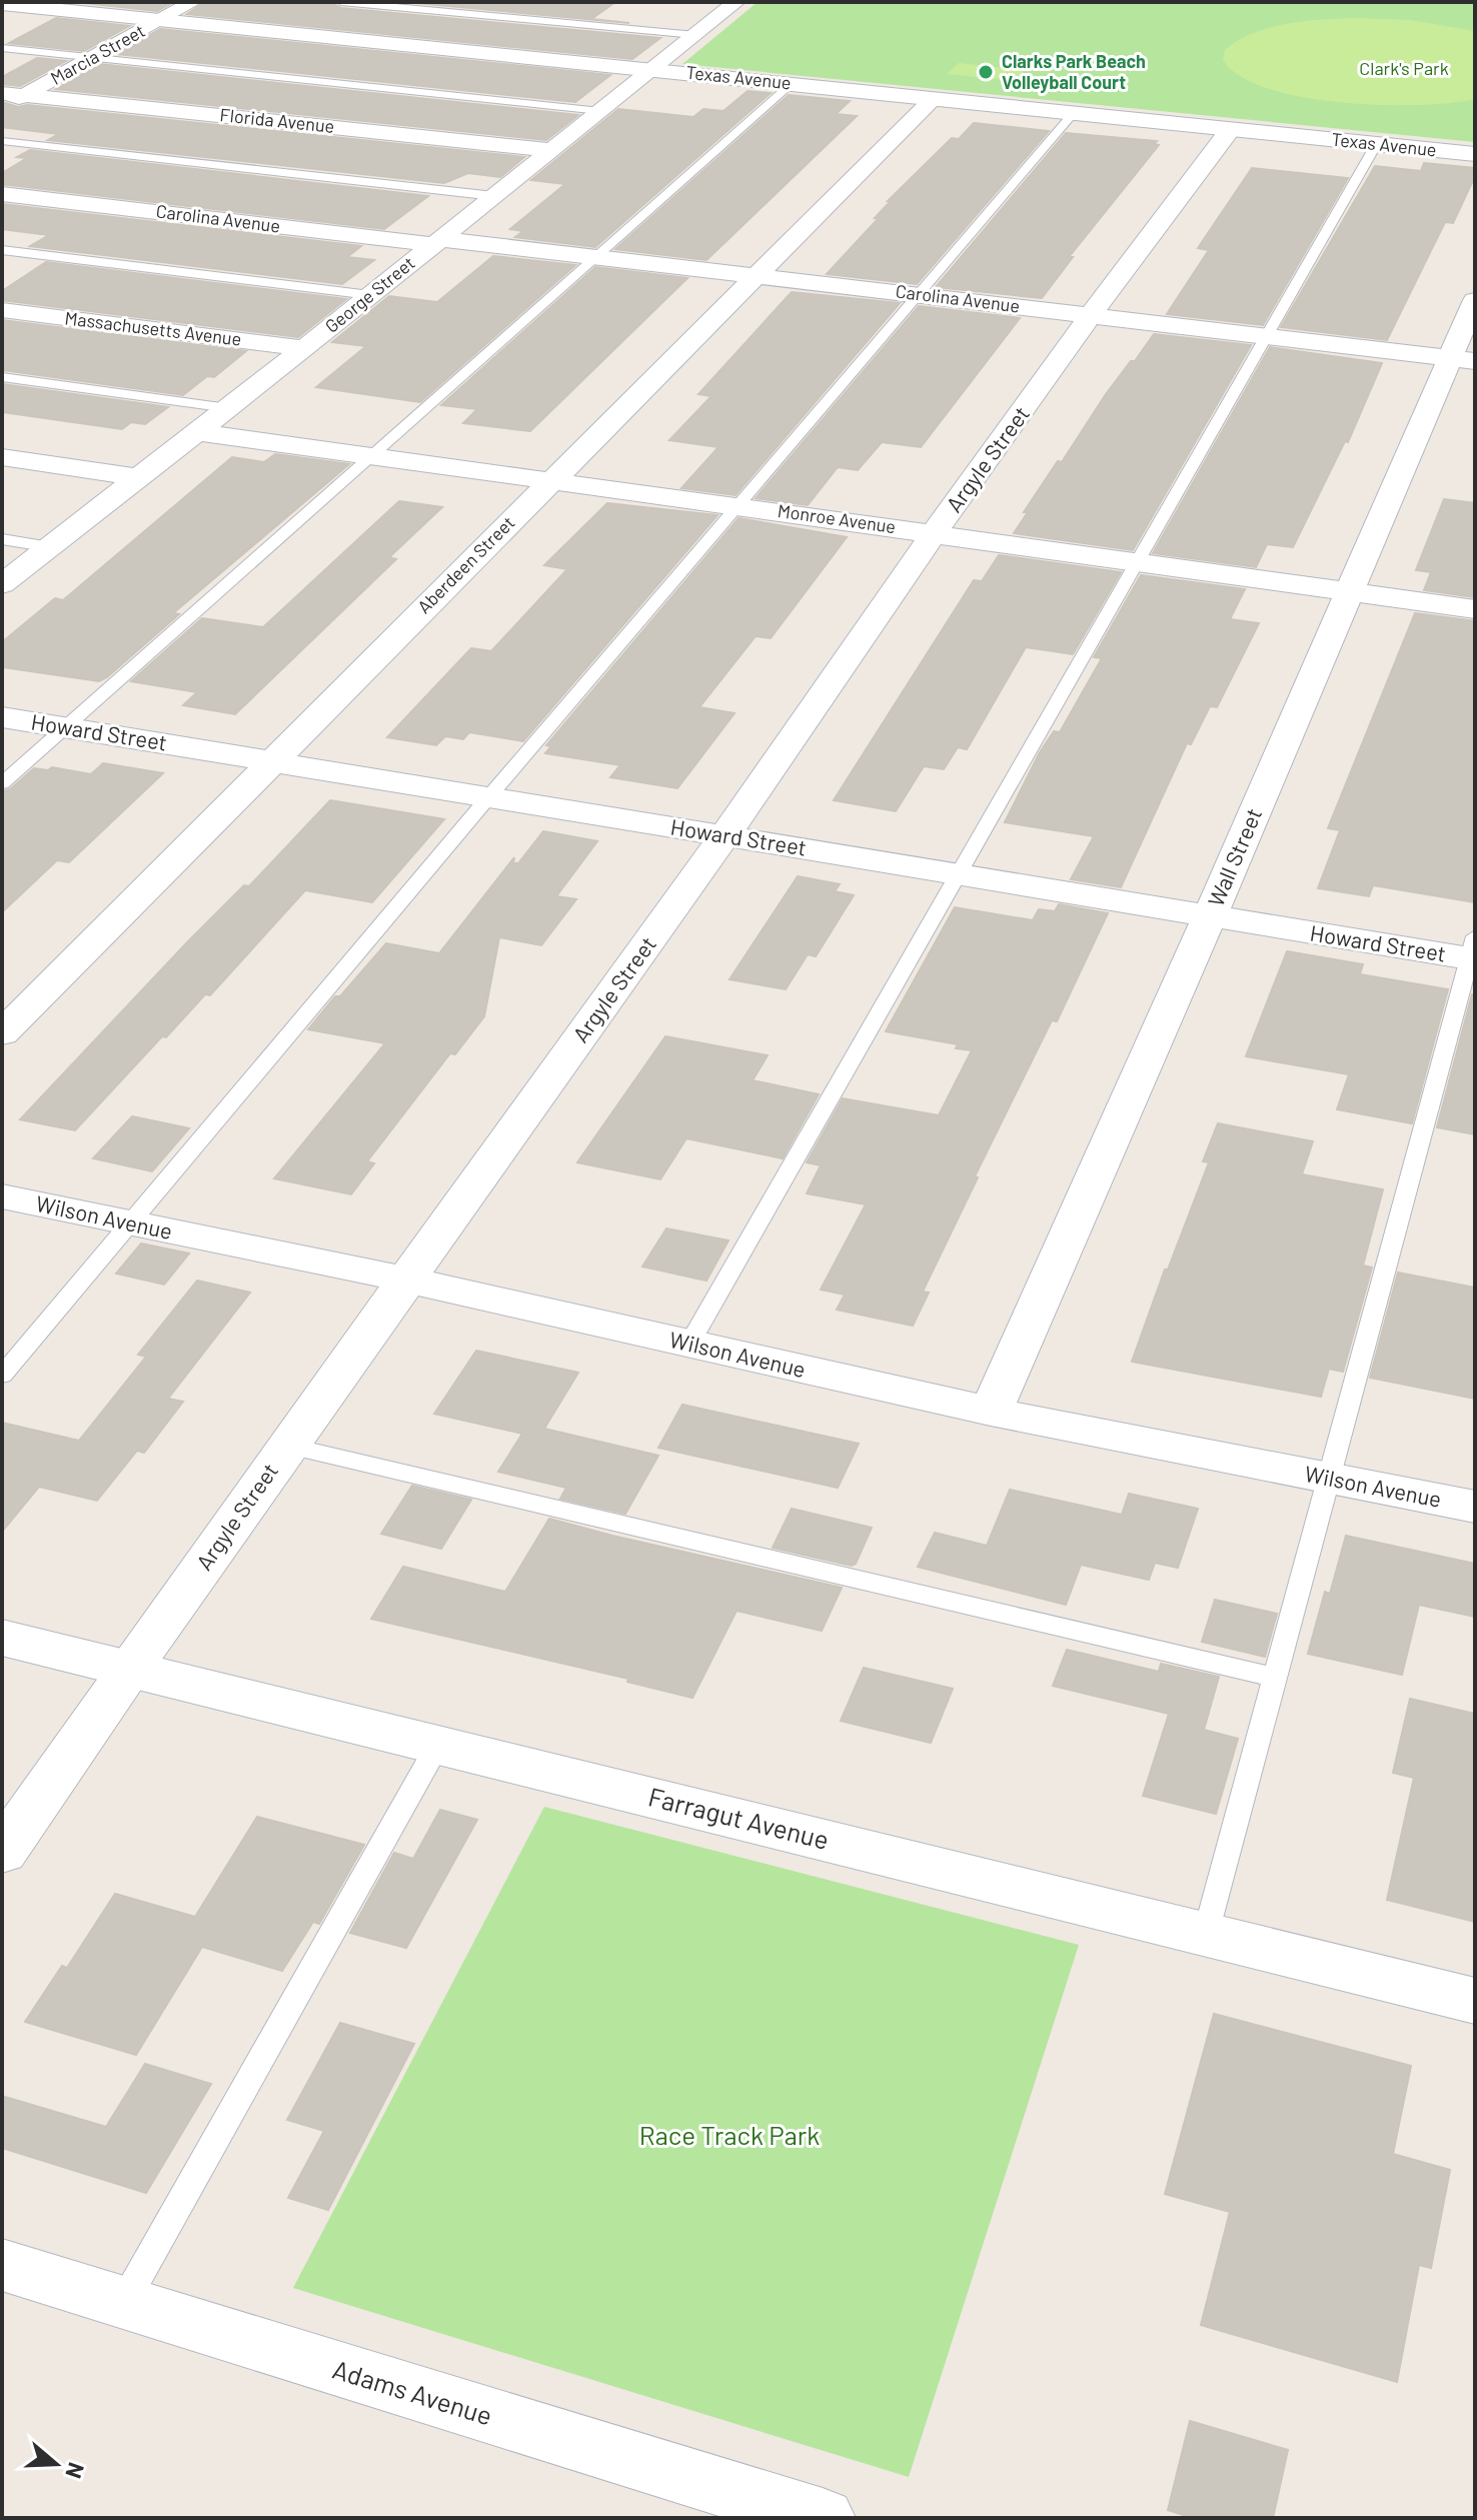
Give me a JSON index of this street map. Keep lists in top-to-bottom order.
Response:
{
  "streets": {
    "street": [
      "Marcia Street",
      "Texas Avenue",
      "Florida Avenue",
      "Carolina Avenue",
      "George Street",
      "Massachusetts Avenue",
      "Argyle Street",
      "Monroe Avenue",
      "Aberdeen Street",
      "Howard Street",
      "Wall Street",
      "Wilson Avenue",
      "Farragut Avenue",
      "Adams Avenue"
    ]
  },
  "crossings": [
    ["Marcia Street", "Texas Avenue"],
    ["Marcia Street", "Florida Avenue"],
    ["Texas Avenue", "George Street"],
    ["Texas Avenue", "Argyle Street"],
    ["Texas Avenue", "Aberdeen Street"],
    ["Florida Avenue", "George Street"],
    ["Carolina Avenue", "George Street"],
    ["Carolina Avenue", "Argyle Street"],
    ["Carolina Avenue", "Aberdeen Street"],
    ["Carolina Avenue", "Wall Street"],
    ["George Street", "Massachusetts Avenue"],
    ["George Street", "Monroe Avenue"],
    ["Argyle Street", "Monroe Avenue"],
    ["Argyle Street", "Howard Street"],
    ["Argyle Street", "Wilson Avenue"],
    ["Argyle Street", "Farragut Avenue"],
    ["Monroe Avenue", "Aberdeen Street"],
    ["Monroe Avenue", "Wall Street"],
    ["Aberdeen Street", "Howard Street"],
    ["Howard Street", "Wall Street"],
    ["Wall Street", "Wilson Avenue"]
  ],
  "parks": ["Clark's Park", "Race Track Park"],
  "places": ["Clarks Park Beach Volleyball Court"],
  "north": "right"
}
